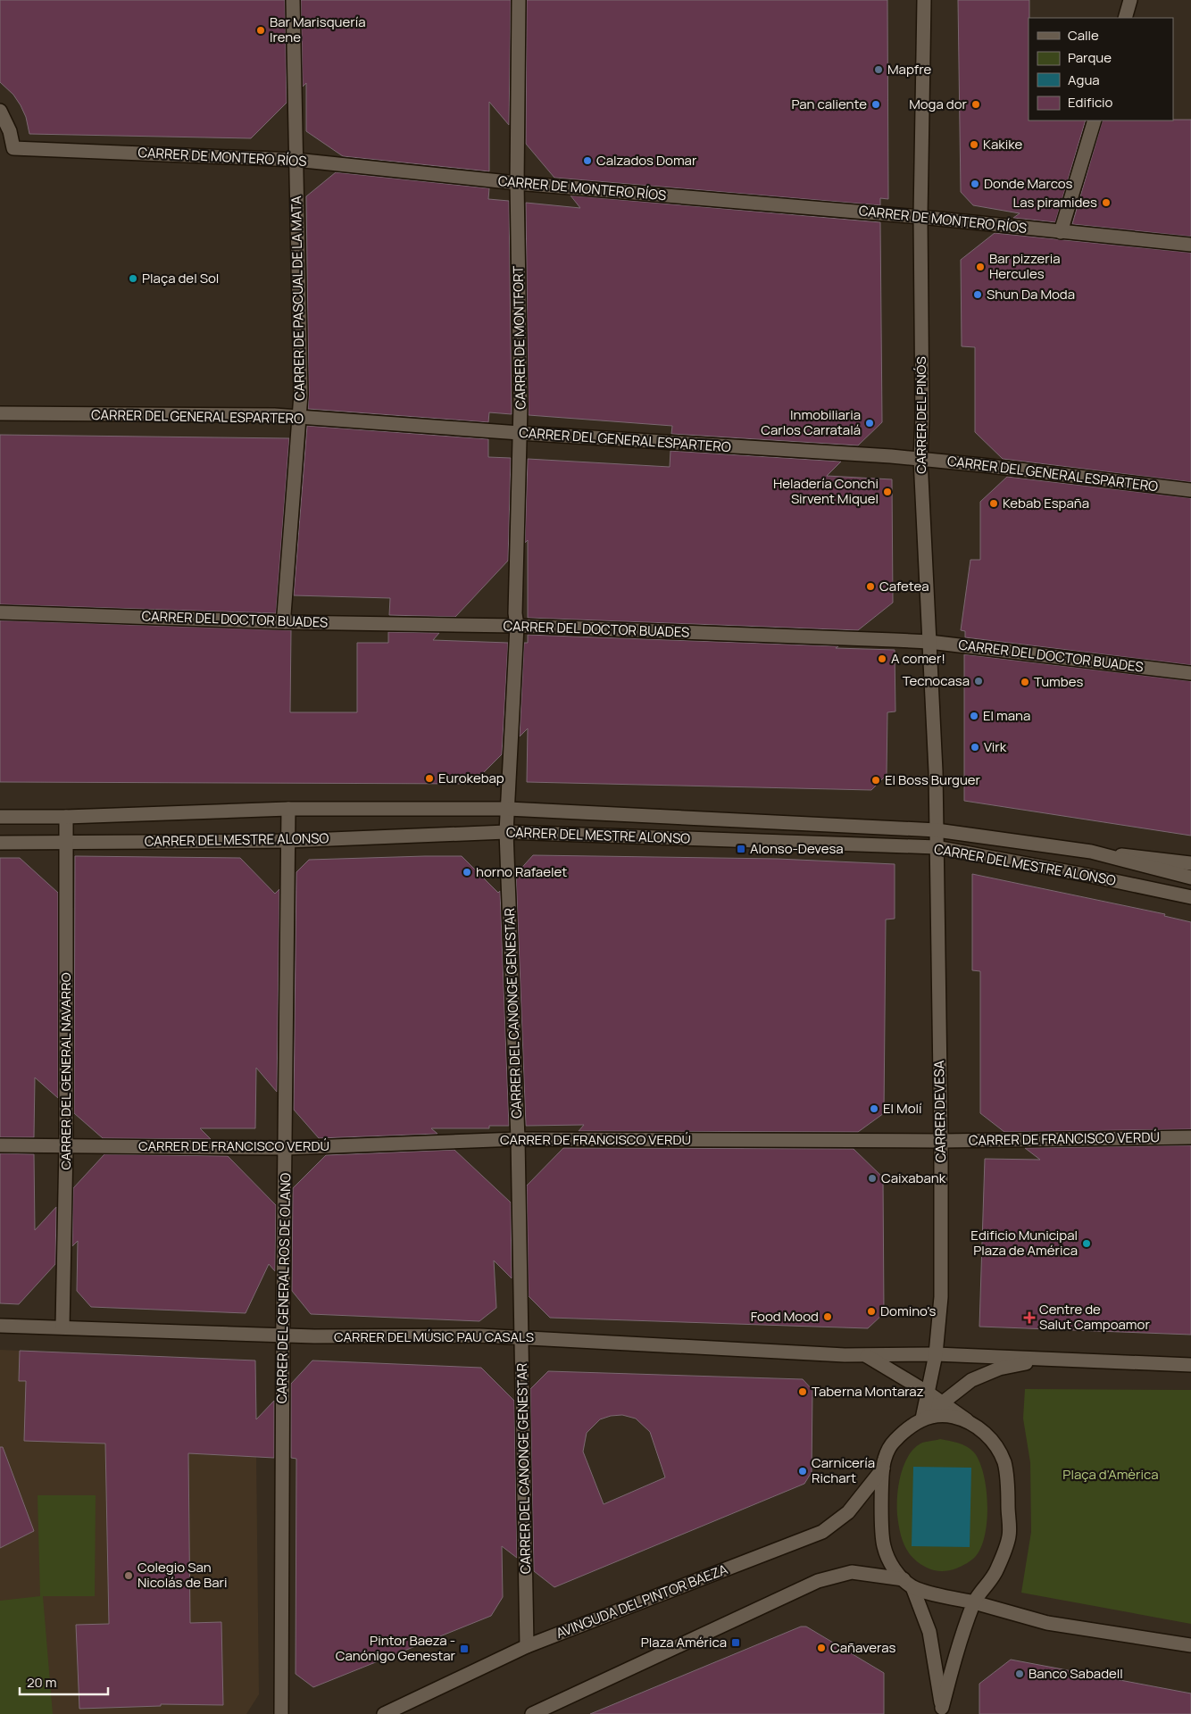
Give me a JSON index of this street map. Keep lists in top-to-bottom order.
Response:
{
  "streets": {
    "street": [
      "CARRER DE MONTERO RÍOS",
      "CARRER DE PASCUAL DE LA MATA",
      "CARRER DE MONTFORT",
      "CARRER DEL PINÓS",
      "CARRER DEL GENERAL ESPARTERO",
      "CARRER DEL DOCTOR BUADES",
      "CARRER DEL MESTRE ALONSO",
      "CARRER DEL CANONGE GENESTAR",
      "CARRER DEL GENERAL NAVARRO",
      "CARRER DEVESA",
      "CARRER DE FRANCISCO VERDÚ",
      "CARRER DEL GENERAL ROS DE OLANO",
      "CARRER DEL MÚSIC PAU CASALS",
      "AVINGUDA DEL PINTOR BAEZA"
    ]
  },
  "crossings": [
    ["CARRER DE MONTERO RÍOS", "CARRER DE PASCUAL DE LA MATA"],
    ["CARRER DE MONTERO RÍOS", "CARRER DE MONTFORT"],
    ["CARRER DE MONTERO RÍOS", "CARRER DEL PINÓS"],
    ["CARRER DE PASCUAL DE LA MATA", "CARRER DEL GENERAL ESPARTERO"],
    ["CARRER DE PASCUAL DE LA MATA", "CARRER DEL DOCTOR BUADES"],
    ["CARRER DE MONTFORT", "CARRER DEL GENERAL ESPARTERO"],
    ["CARRER DE MONTFORT", "CARRER DEL DOCTOR BUADES"],
    ["CARRER DE MONTFORT", "CARRER DEL MESTRE ALONSO"],
    ["CARRER DE MONTFORT", "CARRER DEL CANONGE GENESTAR"],
    ["CARRER DEL PINÓS", "CARRER DEL GENERAL ESPARTERO"],
    ["CARRER DEL PINÓS", "CARRER DEL DOCTOR BUADES"],
    ["CARRER DEL PINÓS", "CARRER DEL MESTRE ALONSO"],
    ["CARRER DEL PINÓS", "CARRER DEVESA"],
    ["CARRER DEL MESTRE ALONSO", "CARRER DEL CANONGE GENESTAR"],
    ["CARRER DEL MESTRE ALONSO", "CARRER DEL GENERAL NAVARRO"],
    ["CARRER DEL MESTRE ALONSO", "CARRER DEVESA"],
    ["CARRER DEL MESTRE ALONSO", "CARRER DEL GENERAL ROS DE OLANO"],
    ["CARRER DEL CANONGE GENESTAR", "CARRER DE FRANCISCO VERDÚ"],
    ["CARRER DEL CANONGE GENESTAR", "CARRER DEL MÚSIC PAU CASALS"],
    ["CARRER DEL CANONGE GENESTAR", "AVINGUDA DEL PINTOR BAEZA"],
    ["CARRER DEL GENERAL NAVARRO", "CARRER DE FRANCISCO VERDÚ"],
    ["CARRER DEL GENERAL NAVARRO", "CARRER DEL MÚSIC PAU CASALS"],
    ["CARRER DEVESA", "CARRER DE FRANCISCO VERDÚ"],
    ["CARRER DEVESA", "CARRER DEL MÚSIC PAU CASALS"],
    ["CARRER DE FRANCISCO VERDÚ", "CARRER DEL GENERAL ROS DE OLANO"],
    ["CARRER DEL GENERAL ROS DE OLANO", "CARRER DEL MÚSIC PAU CASALS"]
  ],
  "parks": ["Plaça d'Amèrica"],
  "places": {
    "other": [
      "Bar Marisquería Irene",
      "Mapfre",
      "Pan caliente",
      "Moga dor",
      "Kakike",
      "Calzados Domar",
      "Donde Marcos",
      "Las piramides",
      "Bar pizzeria Hercules",
      "Plaça del Sol",
      "Shun Da Moda",
      "Inmobiliaria Carlos Carratalá",
      "Heladería Conchi Sirvent Miquel",
      "Kebab España",
      "Cafetea",
      "A comer!",
      "Tecnocasa",
      "Tumbes",
      "El mana",
      "Virk",
      "Eurokebap",
      "El Boss Burguer",
      "horno Rafaelet",
      "El Molí",
      "Caixabank",
      "Edificio Municipal Plaza de América",
      "Domino's",
      "Food Mood",
      "Taberna Montaraz",
      "Carnicería Richart",
      "Colegio San Nicolás de Bari",
      "Cañaveras",
      "Banco Sabadell"
    ],
    "transit": ["Alonso-Devesa", "Plaza América", "Pintor Baeza - Canónigo Genestar"],
    "health": ["Centre de Salut Campoamor"]
  },
  "legend": [
    "Calle",
    "Parque",
    "Agua",
    "Edificio"
  ],
  "scale_bar": "20 m"
}
